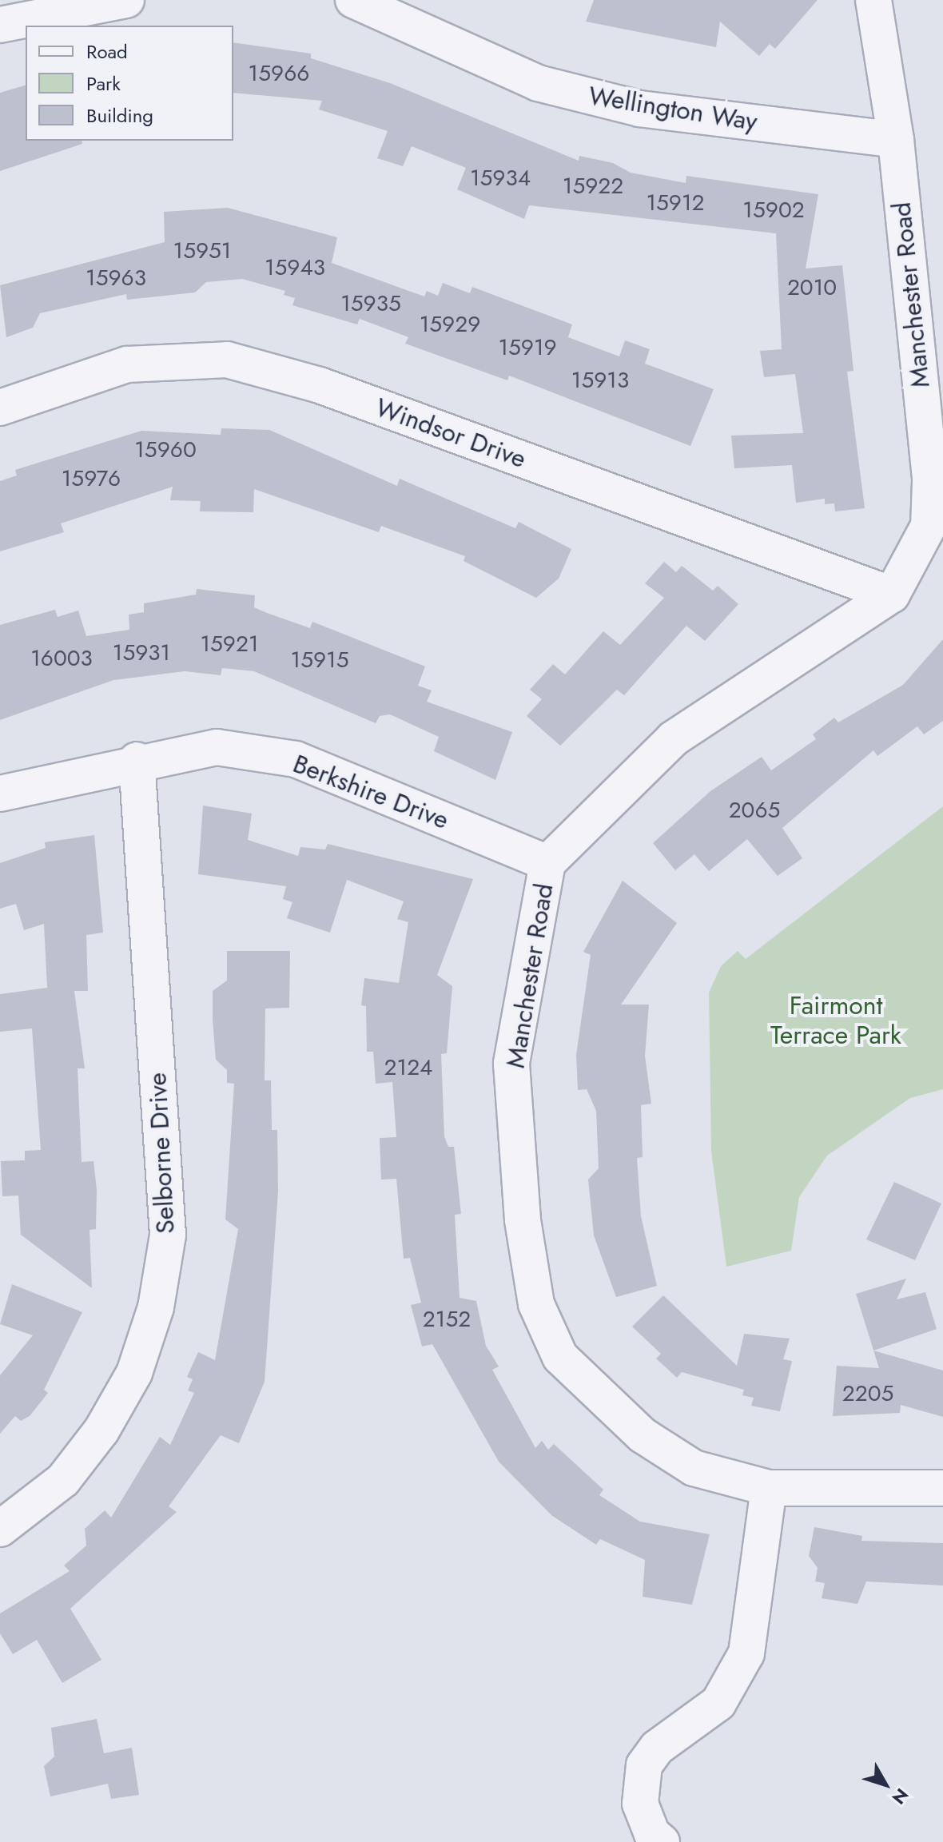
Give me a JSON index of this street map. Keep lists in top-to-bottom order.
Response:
{
  "streets": {
    "street": [
      "Wellington Way",
      "Manchester Road",
      "Windsor Drive",
      "Berkshire Drive",
      "Selborne Drive"
    ]
  },
  "crossings": [
    ["Wellington Way", "Manchester Road"],
    ["Manchester Road", "Windsor Drive"],
    ["Manchester Road", "Berkshire Drive"],
    ["Berkshire Drive", "Selborne Drive"]
  ],
  "parks": ["Fairmont Terrace Park"],
  "house_numbers": [
    "15966",
    "15934",
    "15922",
    "15912",
    "15902",
    "15951",
    "15943",
    "15963",
    "2010",
    "15935",
    "15929",
    "15919",
    "15913",
    "15960",
    "15976",
    "15921",
    "15931",
    "16003",
    "15915",
    "2065",
    "2124",
    "2152",
    "2205"
  ],
  "legend": ["Road", "Park", "Building"],
  "north": "bottom right"
}
